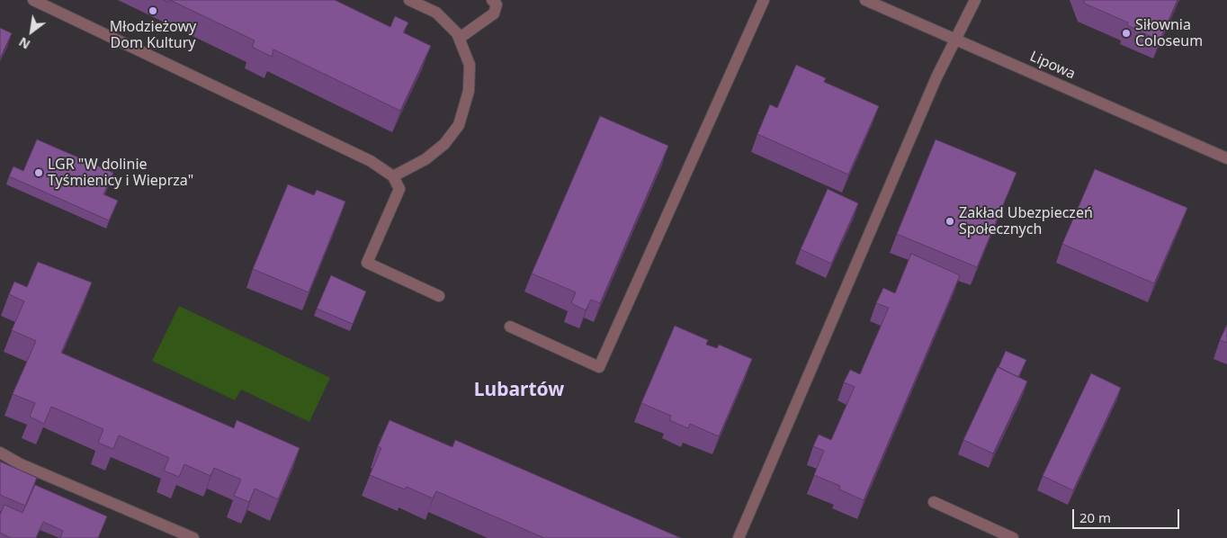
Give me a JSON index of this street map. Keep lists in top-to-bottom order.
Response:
{
  "streets": {
    "street": ["Lipowa"]
  },
  "districts": ["Lubartów"],
  "places": [
    "Młodzieżowy Dom Kultury",
    "Siłownia Coloseum",
    "LGR \"W dolinie Tyśmienicy i Wieprza\"",
    "Zakład Ubezpieczeń Społecznych"
  ],
  "scale_bar": "20 m",
  "north": "bottom left"
}
